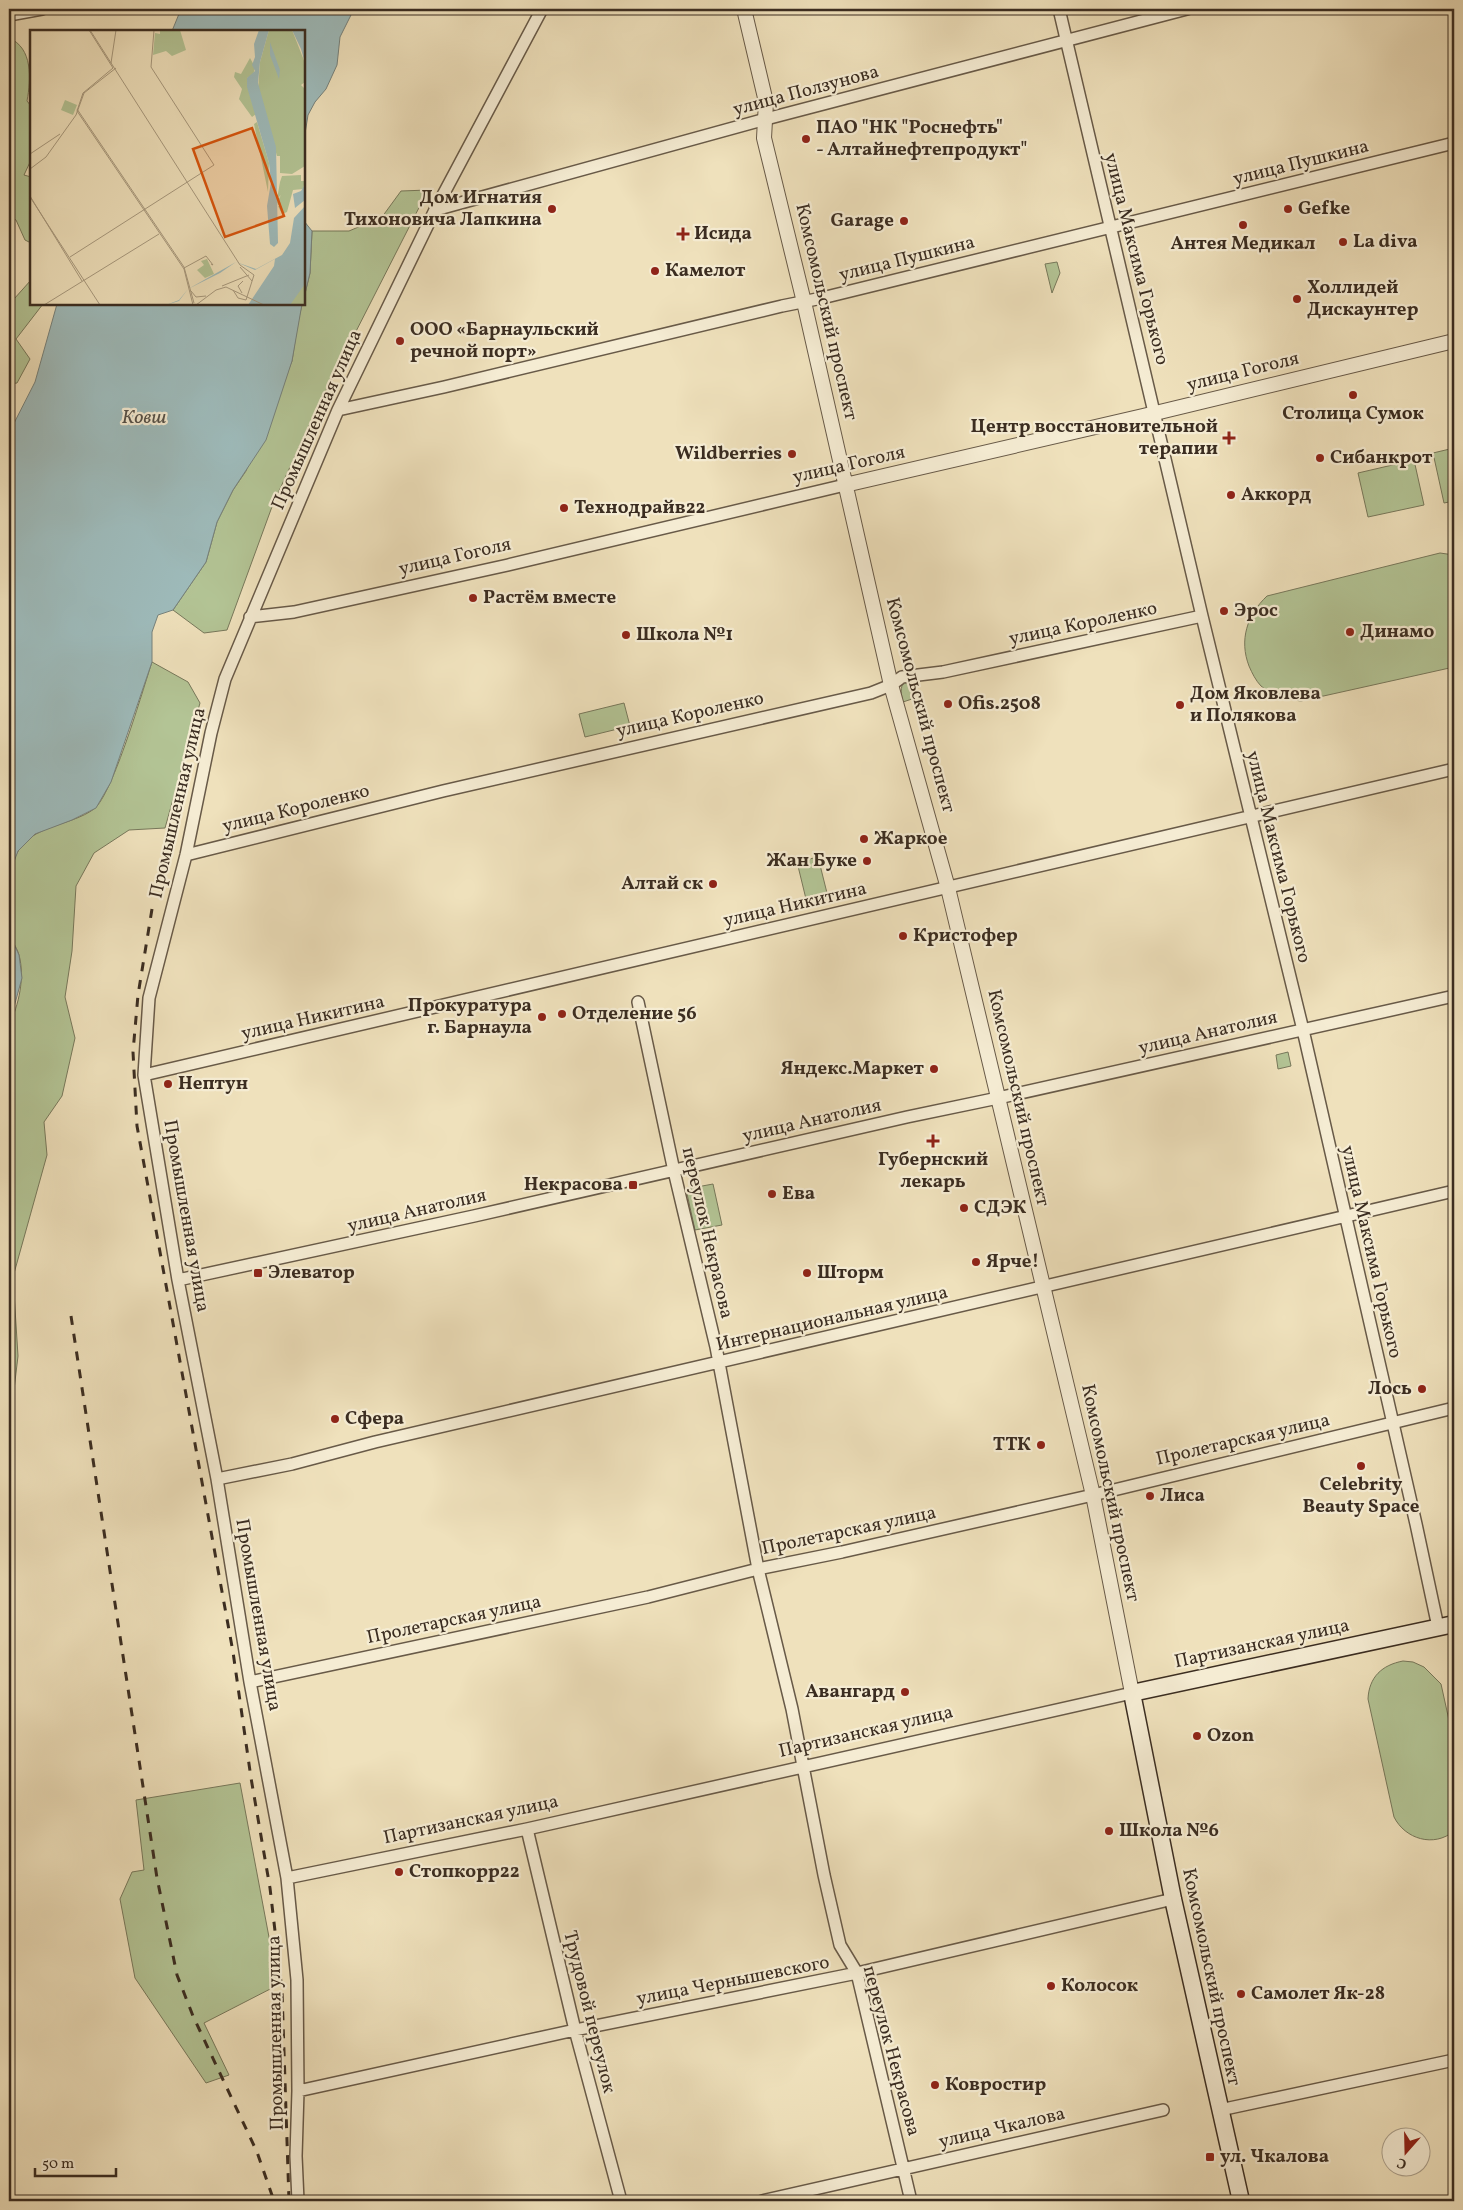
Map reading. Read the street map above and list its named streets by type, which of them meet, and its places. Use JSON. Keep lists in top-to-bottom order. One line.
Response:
{"streets":{"main road":["Комсомольский проспект","Партизанская улица"],"street":["улица Ползунова","улица Пушкина","улица Максима Горького","улица Гоголя","Промышленная улица","улица Короленко","улица Никитина","улица Анатолия","переулок Некрасова","Интернациональная улица","Пролетарская улица","улица Чернышевского","Трудовой переулок","улица Чкалова"]},"crossings":[["улица Ползунова","улица Максима Горького"],["улица Ползунова","Комсомольский проспект"],["улица Ползунова","Промышленная улица"],["улица Пушкина","улица Максима Горького"],["улица Пушкина","Комсомольский проспект"],["улица Пушкина","Промышленная улица"],["улица Максима Горького","улица Гоголя"],["улица Максима Горького","улица Короленко"],["улица Максима Горького","улица Никитина"],["улица Максима Горького","улица Анатолия"],["улица Максима Горького","Интернациональная улица"],["улица Максима Горького","Пролетарская улица"],["улица Максима Горького","Партизанская улица"],["Комсомольский проспект","улица Гоголя"],["Комсомольский проспект","улица Короленко"],["Комсомольский проспект","улица Никитина"],["Комсомольский проспект","улица Анатолия"],["Комсомольский проспект","Интернациональная улица"],["Комсомольский проспект","Пролетарская улица"],["Комсомольский проспект","Партизанская улица"],["Комсомольский проспект","улица Чернышевского"],["улица Гоголя","Промышленная улица"],["Промышленная улица","улица Короленко"],["Промышленная улица","улица Никитина"],["Промышленная улица","улица Анатолия"],["Промышленная улица","Интернациональная улица"],["Промышленная улица","Пролетарская улица"],["Промышленная улица","Партизанская улица"],["Промышленная улица","улица Чернышевского"],["улица Анатолия","переулок Некрасова"],["переулок Некрасова","Интернациональная улица"],["переулок Некрасова","Пролетарская улица"],["переулок Некрасова","Партизанская улица"],["переулок Некрасова","улица Чернышевского"],["переулок Некрасова","улица Чкалова"],["Партизанская улица","Трудовой переулок"],["улица Чернышевского","Трудовой переулок"]],"water":["Ковш"],"places":{"other":["ПАО \"НК \"Роснефть\" - Алтайнефтепродукт\"","Дом Игнатия Тихоновича Лапкина","Gefke","Garage","Антея Медикал","La diva","Камелот","Холлидей Дискаунтер","ООО «Барнаульский речной порт»","Столица Сумок","Wildberries","Сибанкрот","Аккорд","Технодрайв22","Растём вместе","Эрос","Динамо","Школа №1","Ofis.2508","Дом Яковлева и Полякова","Жаркое","Жан Буке","Алтай ск","Кристофер","Отделение 56","Прокуратура г. Барнаула","Яндекс.Маркет","Нептун","Ева","СДЭК","Ярче!","Шторм","Лось","Сфера","ТТК","Celebrity Beauty Space","Лиса","Авангард","Ozon","Школа №6","Стопкорр22","Колосок","Самолет Як-28","Ковростир"],"health":["Исида","Центр восстановительной терапии","Губернский лекарь"],"transit":["Некрасова","Элеватор","ул. Чкалова"]},"scale_bar":"50 m","north":"bottom"}
